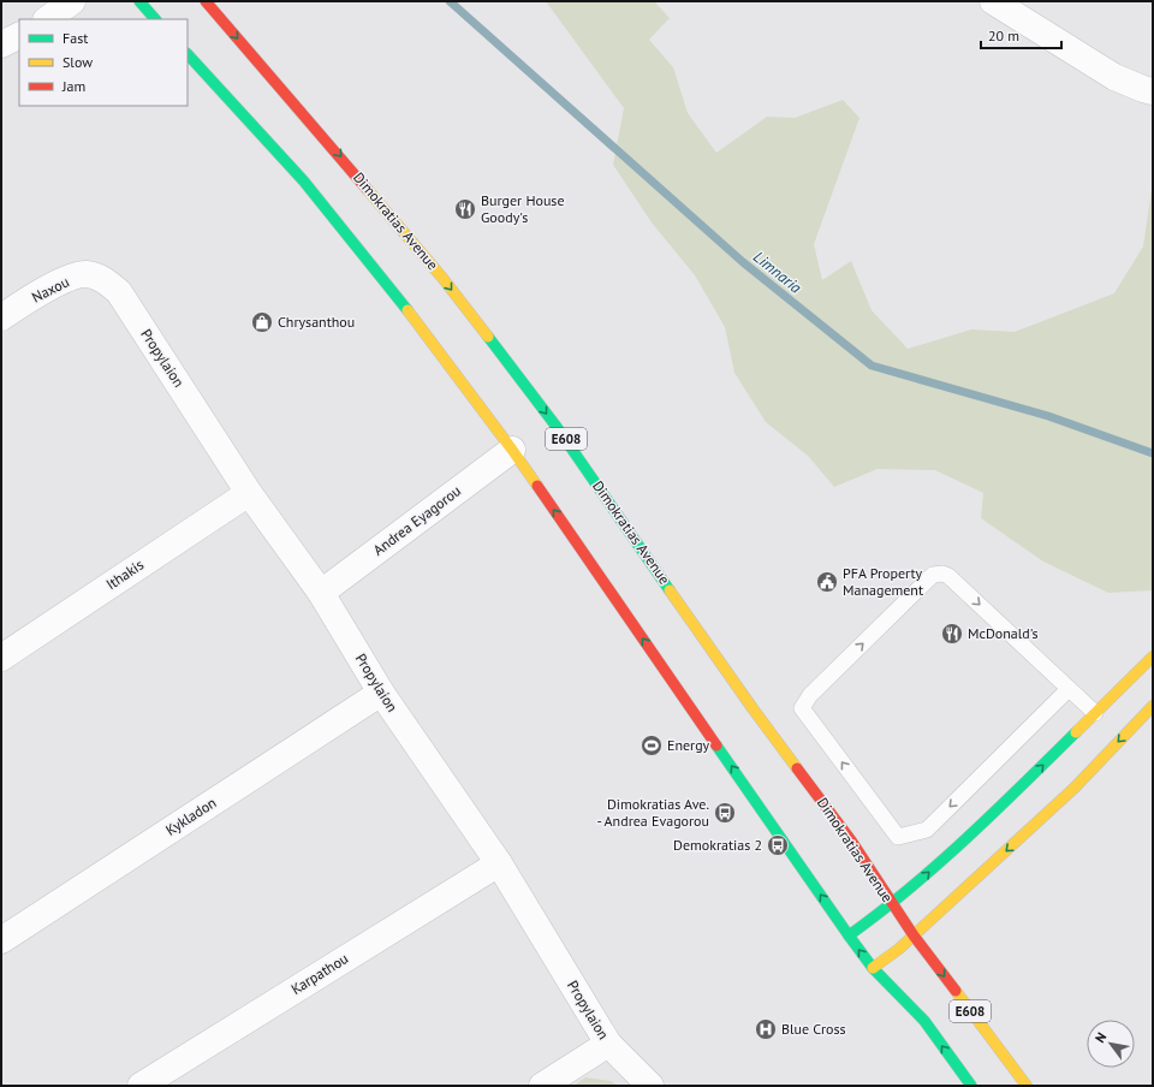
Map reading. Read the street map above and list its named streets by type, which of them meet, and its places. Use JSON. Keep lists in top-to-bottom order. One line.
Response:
{"streets":{"main road":["Dimokratias Avenue","E608"],"street":["Naxou","Propylaion","Andrea Eyagorou","Ithakis","Kykladon","Karpathou"]},"crossings":[["Naxou","Propylaion"],["Propylaion","Andrea Eyagorou"],["Propylaion","Ithakis"],["Propylaion","Kykladon"],["Propylaion","Karpathou"],["E608","Andrea Eyagorou"]],"water":["Limnaria"],"places":{"restaurant":["Burger House Goody's","McDonald's"],"shop":["Chrysanthou"],"public building":["PFA Property Management"],"sports":["Energy"],"bus stop":["Dimokratias Ave. - Andrea Evagorou","Demokratias 2"],"hospital":["Blue Cross"]},"legend":["Fast","Slow","Jam"],"scale_bar":"20 m","north":"top left"}
